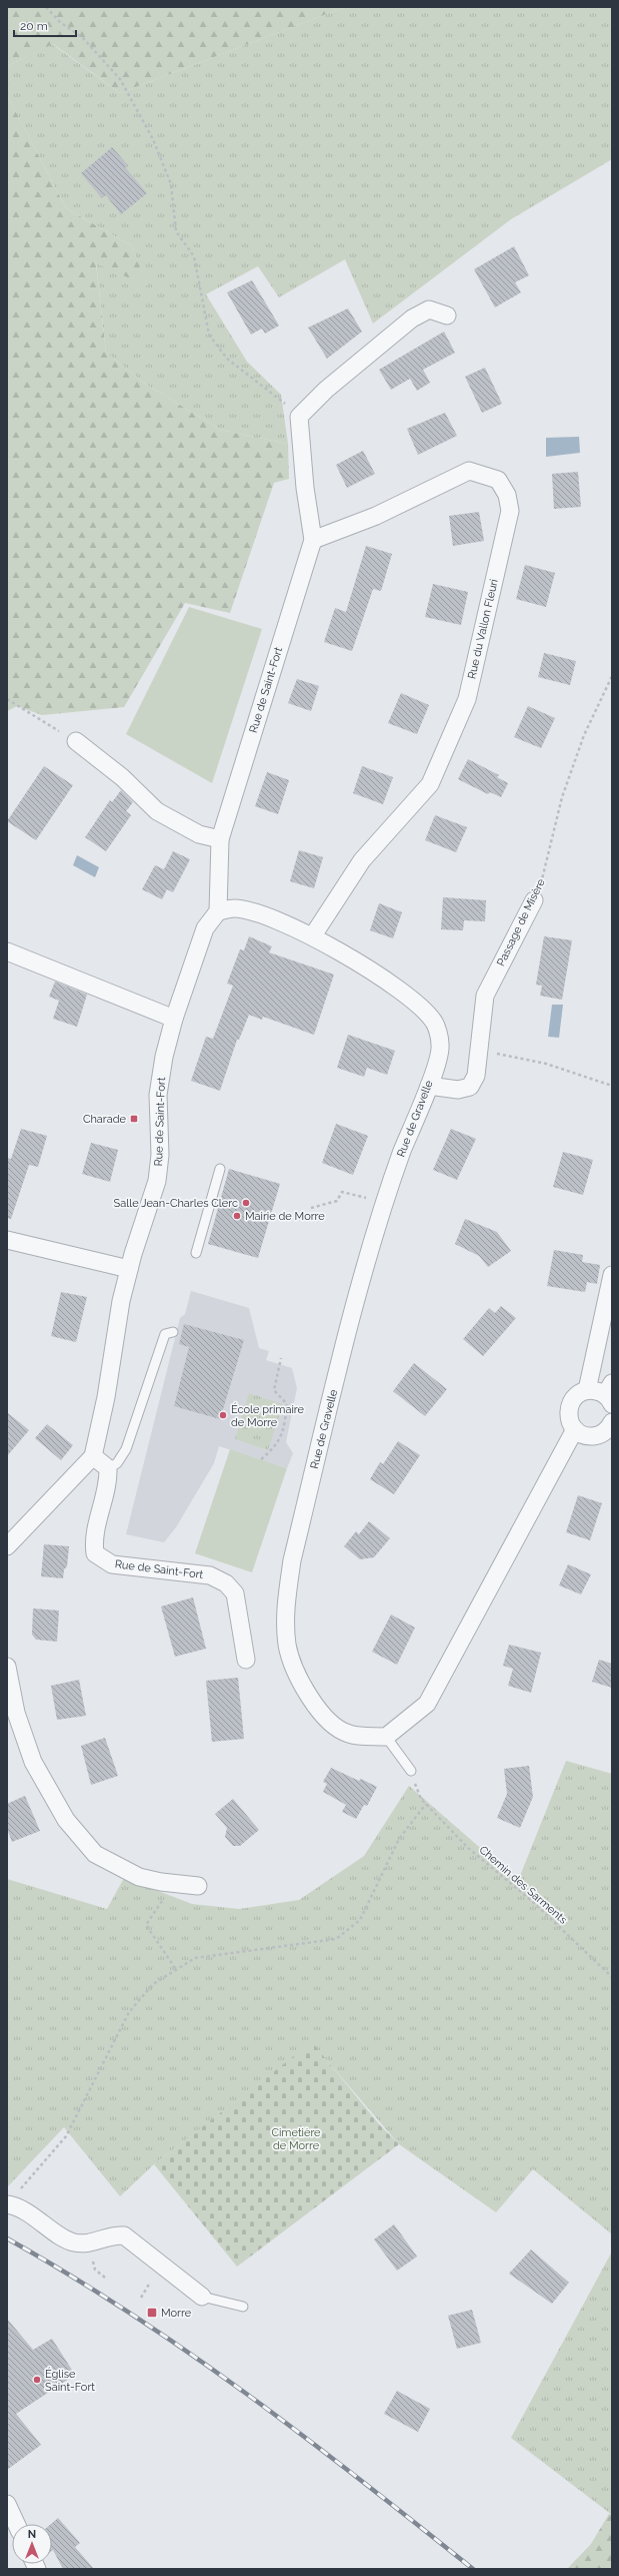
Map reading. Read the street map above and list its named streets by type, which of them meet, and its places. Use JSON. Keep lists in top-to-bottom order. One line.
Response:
{"streets":{"street":["Rue du Vallon Fleuri","Rue de Saint-Fort","Passage de Misère","Rue de Gravelle"],"path":["Chemin des Sarments"]},"crossings":[["Rue du Vallon Fleuri","Rue de Saint-Fort"],["Rue du Vallon Fleuri","Rue de Gravelle"],["Rue de Saint-Fort","Rue de Gravelle"],["Passage de Misère","Rue de Gravelle"]],"parks":["Cimetière de Morre"],"places":{"transit":["Charade","Morre"],"other":["Salle Jean-Charles Clerc","Mairie de Morre","École primaire de Morre","Église Saint-Fort"]},"scale_bar":"20 m","north":"top"}
